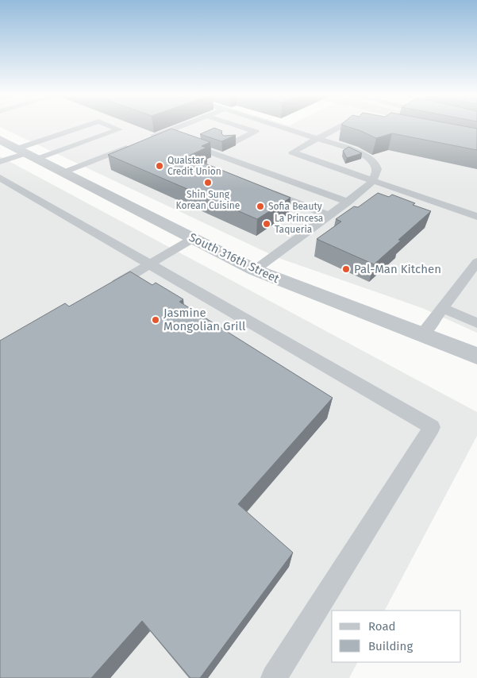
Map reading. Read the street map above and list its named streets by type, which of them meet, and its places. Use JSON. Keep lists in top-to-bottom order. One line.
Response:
{"streets":{"street":["South 316th Street"]},"places":["Qualstar Credit Union","Shin Sung Korean Cuisine","Sofia Beauty","La Princesa Taqueria","Pal-Man Kitchen","Jasmine Mongolian Grill"],"legend":["Road","Building"]}
